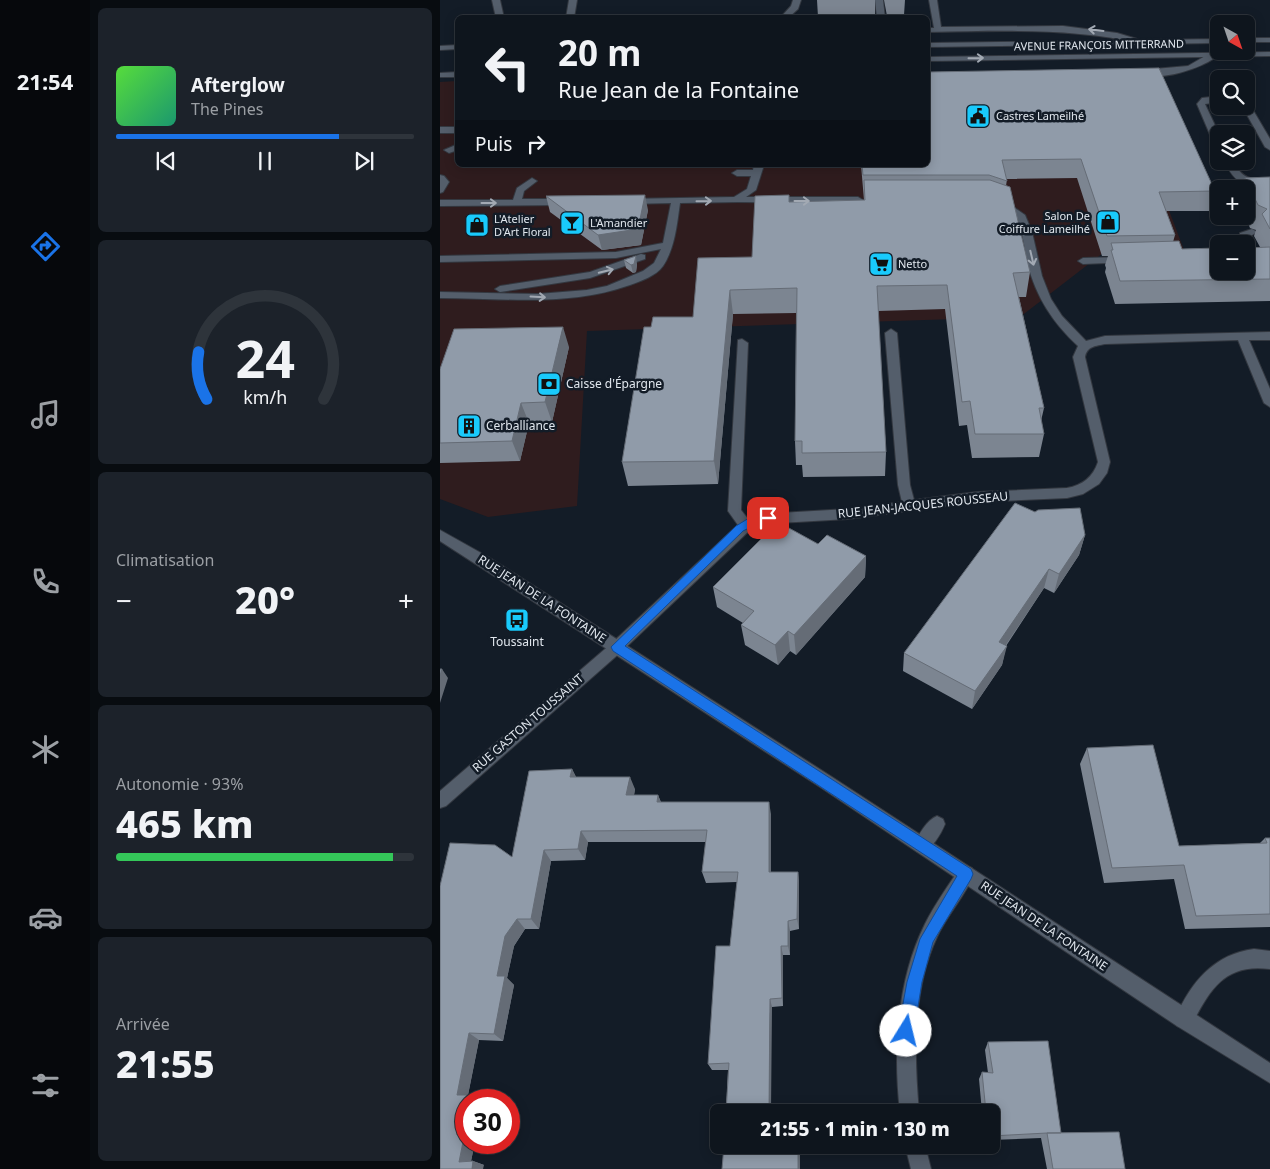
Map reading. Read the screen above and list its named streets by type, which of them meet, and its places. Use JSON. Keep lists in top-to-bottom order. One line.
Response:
{"streets":{"street":["AVENUE FRANÇOIS MITTERRAND","RUE JEAN-JACQUES ROUSSEAU","RUE JEAN DE LA FONTAINE","RUE GASTON TOUSSAINT"]},"crossings":[["RUE JEAN-JACQUES ROUSSEAU","RUE JEAN DE LA FONTAINE"],["RUE JEAN-JACQUES ROUSSEAU","RUE GASTON TOUSSAINT"],["RUE JEAN DE LA FONTAINE","RUE GASTON TOUSSAINT"]],"places":{"public building":["Castres Lameilhé"],"shop":["Salon De Coiffure Lameilhé","L'Atelier D'Art Floral"],"bar":["L'Amandier"],"supermarket":["Netto"],"bank":["Caisse d'Épargne"],"building":["Cerballiance"],"bus stop":["Toussaint"]},"north":"bottom right","page":{"tabs":"21:54","map_buttons":["+","−"],"turn":["20 m","Rue Jean de la Fontaine"],"song":["Afterglow","The Pines"],"then":"Puis","tile":["Climatisation",["Autonomie · 93%","465 km"],["Arrivée","21:55"]],"heat":["−","20°","+"],"limit":"30","trip":"21:55 · 1 min · 130 m","gauge":["24","km/h"]}}
